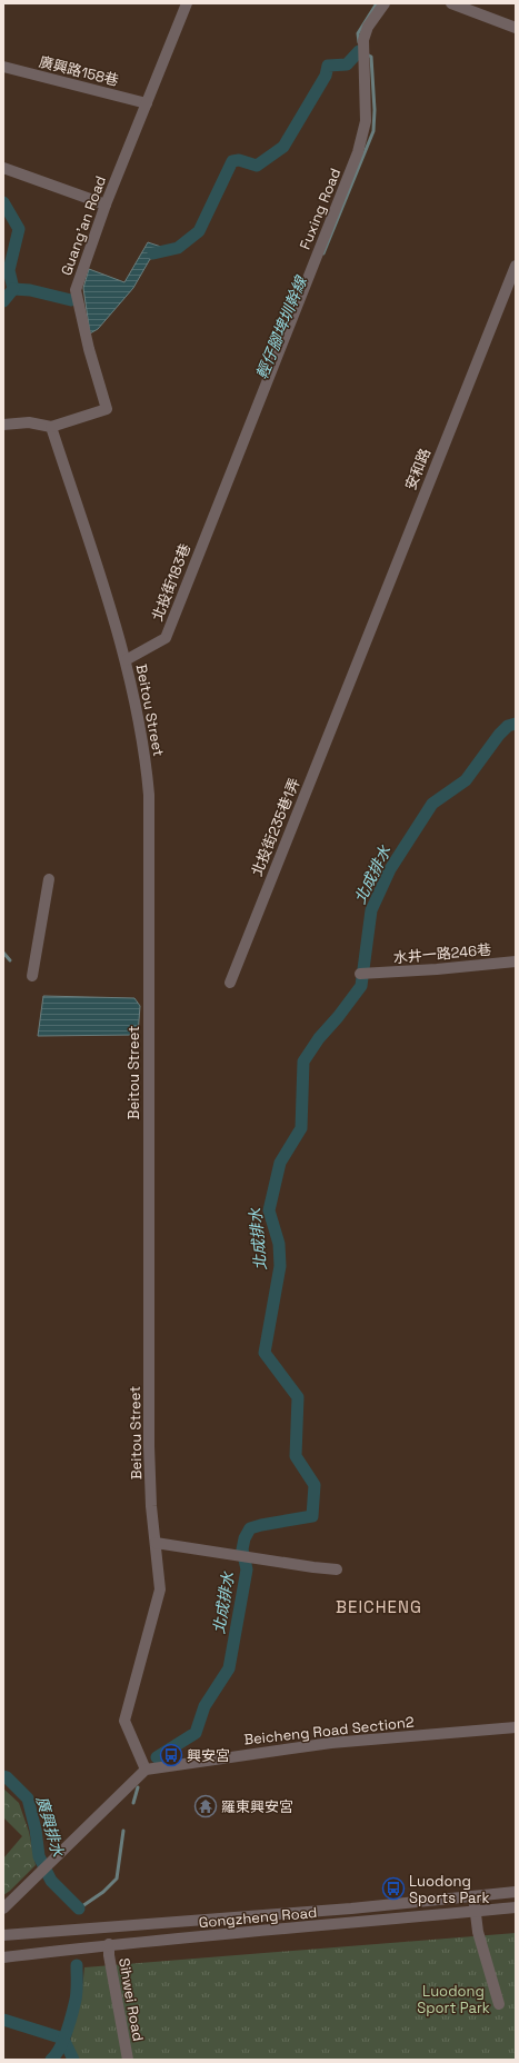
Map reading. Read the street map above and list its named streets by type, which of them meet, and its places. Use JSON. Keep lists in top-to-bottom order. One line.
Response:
{"streets":{"street":["廣興路158巷","Fuxing Road","Guang'an Road","安和路","北投街183巷","Beitou Street","北投街235巷1弄","水井一路246巷","Beicheng Road Section2","Gongzheng Road","Sihwei Road"]},"crossings":[["廣興路158巷","Guang'an Road"],["Fuxing Road","北投街183巷"],["Guang'an Road","Beitou Street"],["安和路","北投街235巷1弄"],["北投街183巷","Beitou Street"],["Beitou Street","Beicheng Road Section2"],["Gongzheng Road","Sihwei Road"]],"districts":["BEICHENG"],"water":["輕仔腳埤圳幹線","北成排水","廣興排水"],"parks":["Luodong Sport Park"],"places":{"bus stop":["興安宮","Luodong Sports Park"],"temple":["羅東興安宮"]}}
